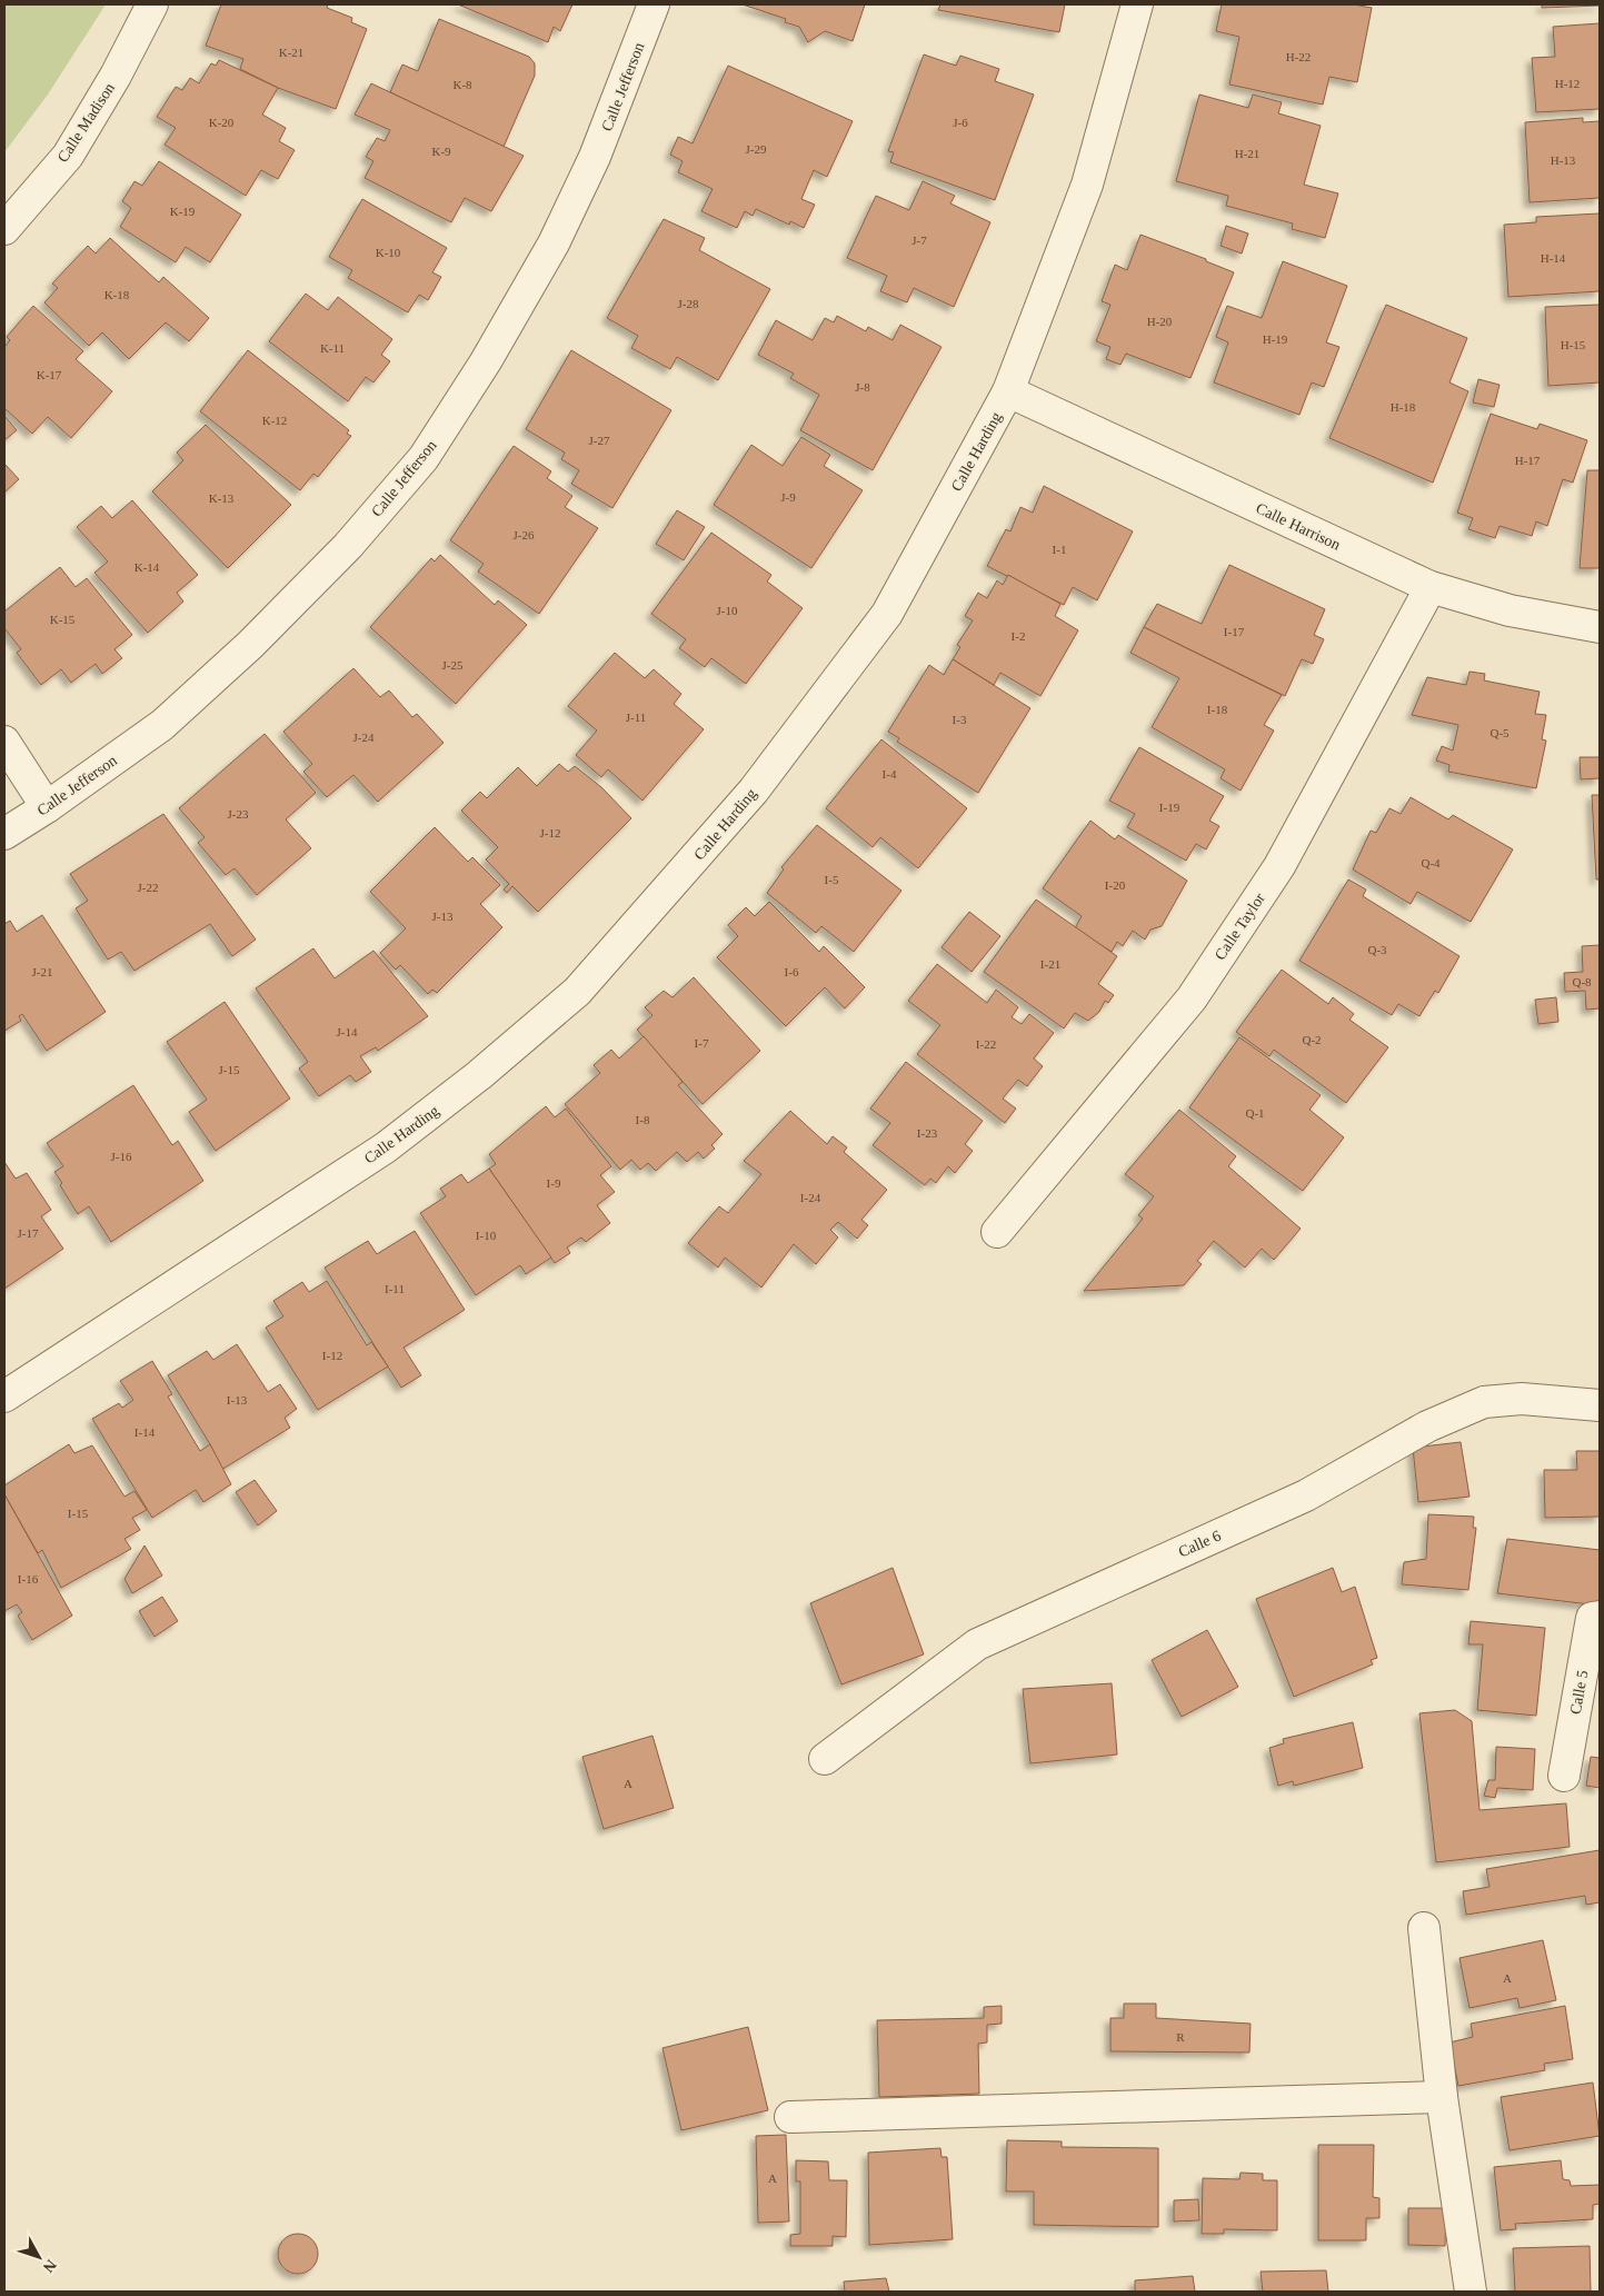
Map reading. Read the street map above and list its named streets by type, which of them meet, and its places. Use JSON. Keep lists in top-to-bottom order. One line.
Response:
{"streets":{"street":["Calle Jefferson","Calle Madison","Calle Harding","Calle Harrison","Calle Taylor","Calle 6","Calle 5"]},"crossings":[["Calle Harding","Calle Harrison"],["Calle Harrison","Calle Taylor"]],"house_numbers":["K-21","H-22","H-12","K-8","K-20","J-6","J-29","K-9","H-21","H-13","K-19","J-7","K-10","H-14","K-18","J-28","H-20","H-19","H-15","K-11","K-17","J-8","H-18","K-12","J-27","H-17","J-9","K-13","J-26","I-1","K-14","J-10","K-15","I-17","I-2","J-25","I-18","J-11","I-3","Q-5","J-24","I-4","I-19","J-23","J-12","Q-4","I-5","I-20","J-22","J-13","Q-3","I-21","J-21","I-6","Q-8","J-14","Q-2","I-7","I-22","J-15","Q-1","I-8","I-23","J-16","I-9","I-24","J-17","I-10","I-11","I-12","I-13","I-14","I-15","I-16","A","A","R","A"],"north":"bottom right"}
